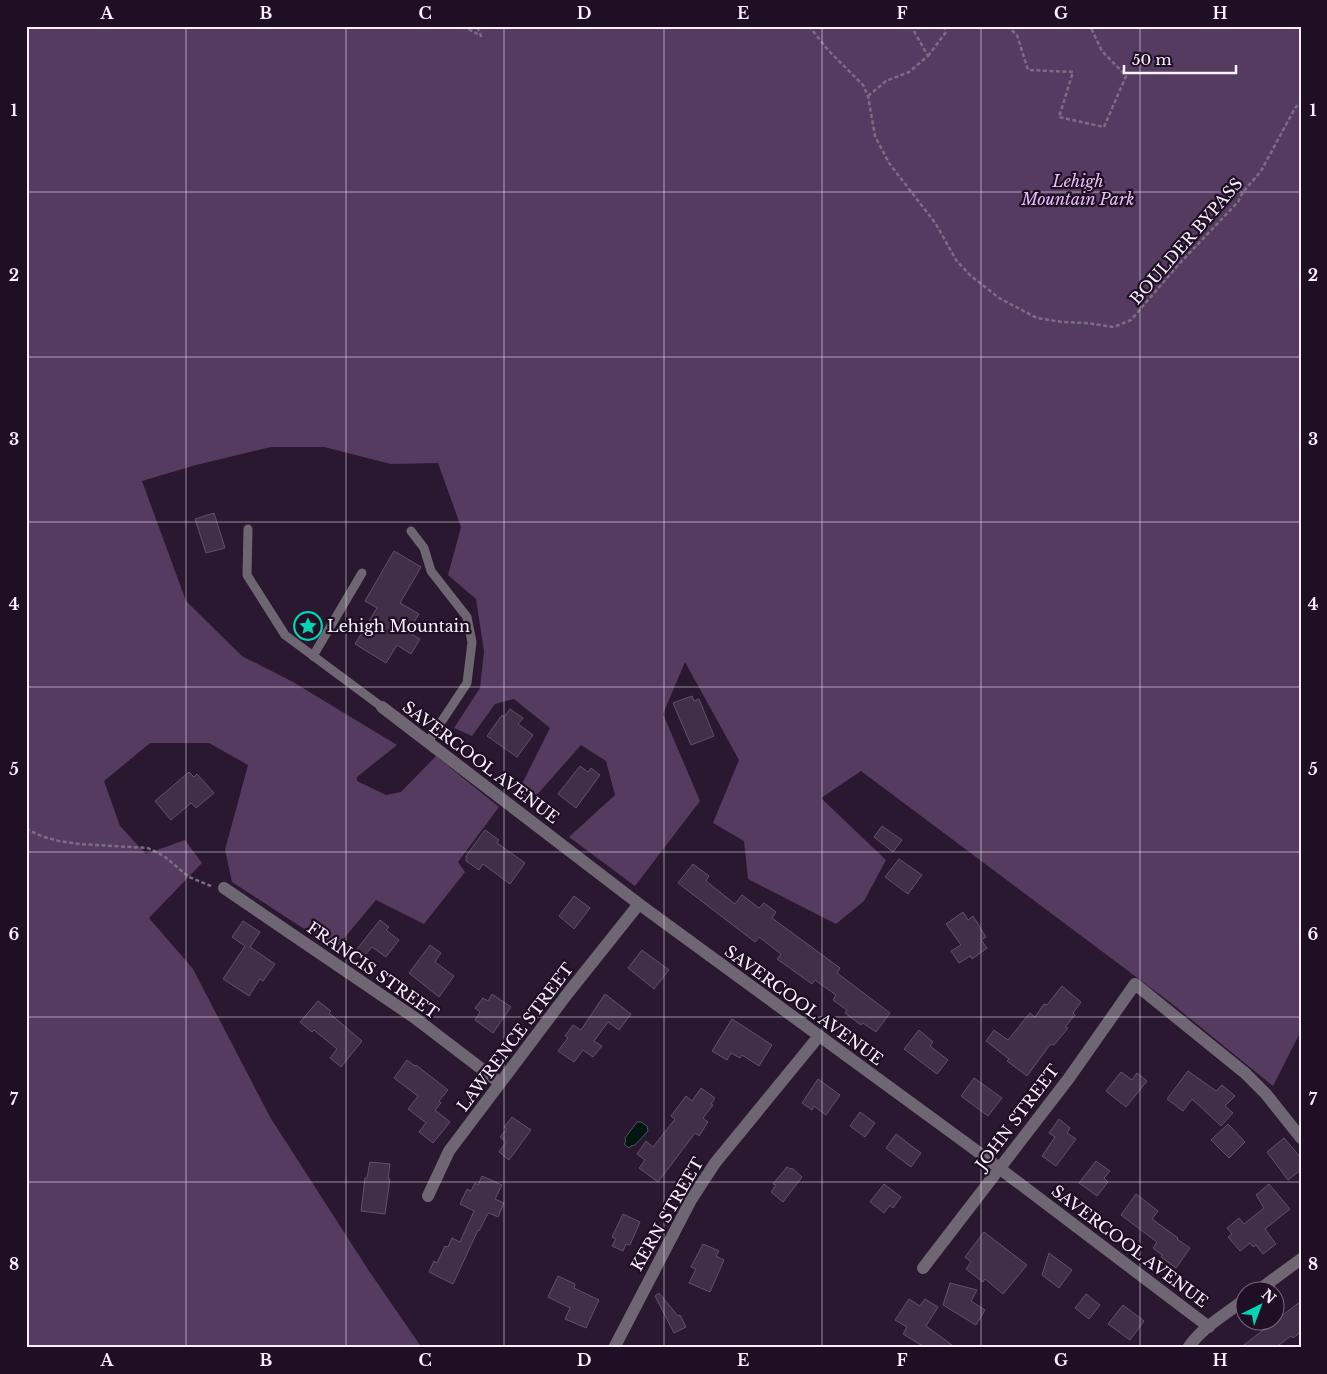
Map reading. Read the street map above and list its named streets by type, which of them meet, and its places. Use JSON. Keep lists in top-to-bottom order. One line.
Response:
{"streets":{"street":["SAVERCOOL AVENUE","FRANCIS STREET","LAWRENCE STREET","JOHN STREET","KERN STREET"],"path":["BOULDER BYPASS"]},"crossings":[["SAVERCOOL AVENUE","LAWRENCE STREET"],["SAVERCOOL AVENUE","JOHN STREET"],["SAVERCOOL AVENUE","KERN STREET"],["FRANCIS STREET","LAWRENCE STREET"]],"parks":["Lehigh Mountain Park"],"places":{"place":["Lehigh Mountain"]},"scale_bar":"50 m","north":"top right","grid":{"columns":["A","B","C","D","E","F","G","H"],"rows":["1","2","3","4","5","6","7","8"]}}
